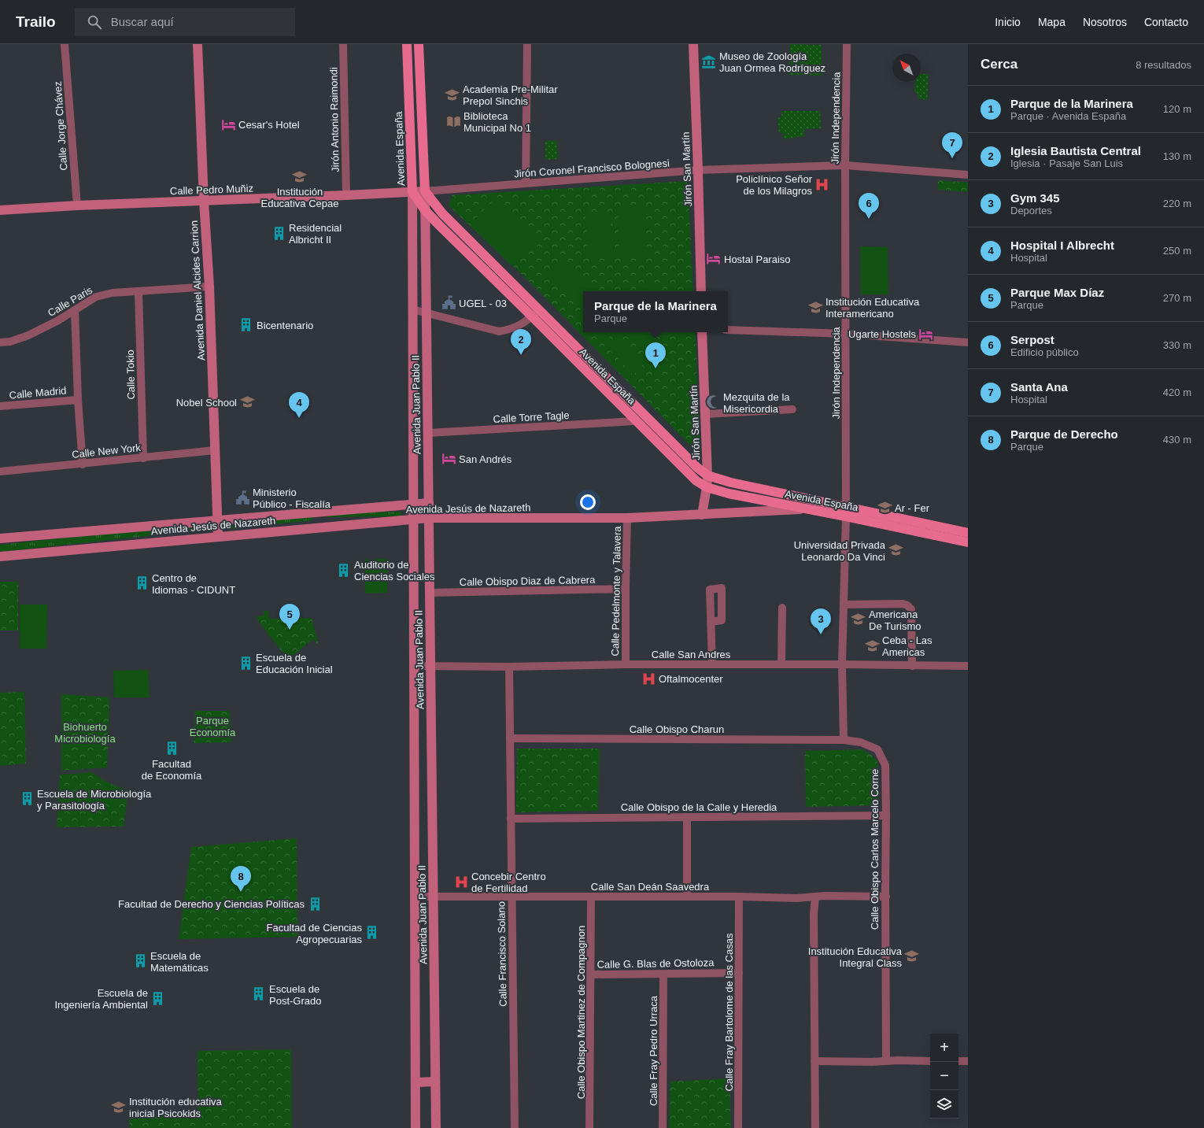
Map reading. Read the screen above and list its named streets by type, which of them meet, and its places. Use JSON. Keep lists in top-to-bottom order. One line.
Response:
{"streets":{"main road":["Avenida España","Jirón San Martín","Calle Pedro Muñiz","Avenida Daniel Alcides Carrion","Avenida Juan Pablo II","Avenida Jesús de Nazareth"],"street":["Jirón Independencia","Jirón Antonio Raimondi","Calle Jorge Chávez","Jirón Coronel Francisco Bolognesi","Calle Paris","Calle Tokio","Calle Madrid","Calle Torre Tagle","Calle New York","Calle Obispo Diaz de Cabrera","Calle Pedelmonte y Talavera","Calle San Andres","Calle Obispo Charun","Calle Obispo de la Calle y Heredia","Calle Obispo Carlos Marcelo Corne","Calle San Deán Saavedra","Calle Francisco Solano","Calle G. Blas de Ostoloza","Calle Obispo Martinez de Compagnon","Calle Fray Bartolome de las Casas","Calle Fray Pedro Urraca"]},"crossings":[["Jirón Independencia","Avenida España"],["Jirón Independencia","Jirón Coronel Francisco Bolognesi"],["Jirón Independencia","Calle San Andres"],["Jirón Antonio Raimondi","Calle Pedro Muñiz"],["Calle Jorge Chávez","Calle Pedro Muñiz"],["Avenida España","Jirón Coronel Francisco Bolognesi"],["Avenida España","Jirón San Martín"],["Avenida España","Calle Pedro Muñiz"],["Avenida España","Avenida Juan Pablo II"],["Avenida España","Calle Torre Tagle"],["Avenida España","Avenida Jesús de Nazareth"],["Jirón Coronel Francisco Bolognesi","Jirón San Martín"],["Jirón Coronel Francisco Bolognesi","Calle Pedro Muñiz"],["Jirón Coronel Francisco Bolognesi","Avenida Juan Pablo II"],["Jirón San Martín","Avenida Jesús de Nazareth"],["Calle Pedro Muñiz","Avenida Daniel Alcides Carrion"],["Calle Pedro Muñiz","Avenida Juan Pablo II"],["Avenida Daniel Alcides Carrion","Calle Paris"],["Avenida Daniel Alcides Carrion","Calle New York"],["Avenida Daniel Alcides Carrion","Avenida Jesús de Nazareth"],["Calle Paris","Calle Tokio"],["Calle Tokio","Calle New York"],["Avenida Juan Pablo II","Calle Torre Tagle"],["Avenida Juan Pablo II","Avenida Jesús de Nazareth"],["Avenida Juan Pablo II","Calle Obispo Diaz de Cabrera"],["Avenida Juan Pablo II","Calle San Andres"],["Avenida Juan Pablo II","Calle San Deán Saavedra"],["Avenida Jesús de Nazareth","Calle Pedelmonte y Talavera"],["Calle Obispo Diaz de Cabrera","Calle Pedelmonte y Talavera"],["Calle Pedelmonte y Talavera","Calle San Andres"],["Calle San Andres","Calle Francisco Solano"],["Calle Obispo Charun","Calle Obispo Carlos Marcelo Corne"],["Calle Obispo Charun","Calle Francisco Solano"],["Calle Obispo de la Calle y Heredia","Calle Obispo Carlos Marcelo Corne"],["Calle Obispo de la Calle y Heredia","Calle Francisco Solano"],["Calle Obispo Carlos Marcelo Corne","Calle San Deán Saavedra"],["Calle San Deán Saavedra","Calle Francisco Solano"],["Calle San Deán Saavedra","Calle Obispo Martinez de Compagnon"],["Calle San Deán Saavedra","Calle Fray Bartolome de las Casas"],["Calle G. Blas de Ostoloza","Calle Obispo Martinez de Compagnon"],["Calle G. Blas de Ostoloza","Calle Fray Bartolome de las Casas"],["Calle G. Blas de Ostoloza","Calle Fray Pedro Urraca"]],"parks":["Parque Economía","Biohuerto Microbiología"],"places":{"museum":["Museo de Zoología Juan Ormea Rodríguez"],"school or university":["Academia Pre-Militar Prepol Sinchis","Institución Educativa Cepae","Institución Educativa Interamericano","Nobel School","Ar - Fer","Universidad Privada Leonardo Da Vinci","Americana De Turismo","Ceba - Las Americas","Institución Educativa Integral Class","Institución educativa inicial Psicokids"],"library":["Biblioteca Municipal No 1"],"hotel":["Cesar's Hotel","Hostal Paraiso","Ugarte Hostels","San Andrés"],"hospital":["Policlínico Señor de los Milagros","Oftalmocenter","Concebir Centro de Fertilidad"],"building":["Residencial Albricht II","Bicentenario","Auditorio de Ciencias Sociales","Centro de Idiomas - CIDUNT","Escuela de Educación Inicial","Facultad de Economía","Escuela de Microbiología y Parasitología","Facultad de Derecho y Ciencias Políticas","Facultad de Ciencias Agropecuarias","Escuela de Matemáticas","Escuela de Post-Grado","Escuela de Ingeniería Ambiental"],"public building":["UGEL - 03","Ministerio Público - Fiscalía"],"mosque":["Mezquita de la Misericordia"]},"north":"top left","page":{"header":"Trailo","search":"Buscar aquí","nav":["Inicio","Mapa","Nosotros","Contacto"],"heading":["Cerca","8 resultados"],"list":[{"mark":"1","name":"Parque de la Marinera","note":"Parque · Avenida España","value":"120 m"},{"mark":"2","name":"Iglesia Bautista Central","note":"Iglesia · Pasaje San Luis","value":"130 m"},{"mark":"3","name":"Gym 345","note":"Deportes","value":"220 m"},{"mark":"4","name":"Hospital I Albrecht","note":"Hospital","value":"250 m"},{"mark":"5","name":"Parque Max Díaz","note":"Parque","value":"270 m"},{"mark":"6","name":"Serpost","note":"Edificio público","value":"330 m"},{"mark":"7","name":"Santa Ana","note":"Hospital","value":"420 m"},{"mark":"8","name":"Parque de Derecho","note":"Parque","value":"430 m"}],"pins":["7","6","2","1","4","5","3","8"],"popup":["Parque de la Marinera","Parque"],"map_buttons":["+","−"]}}
